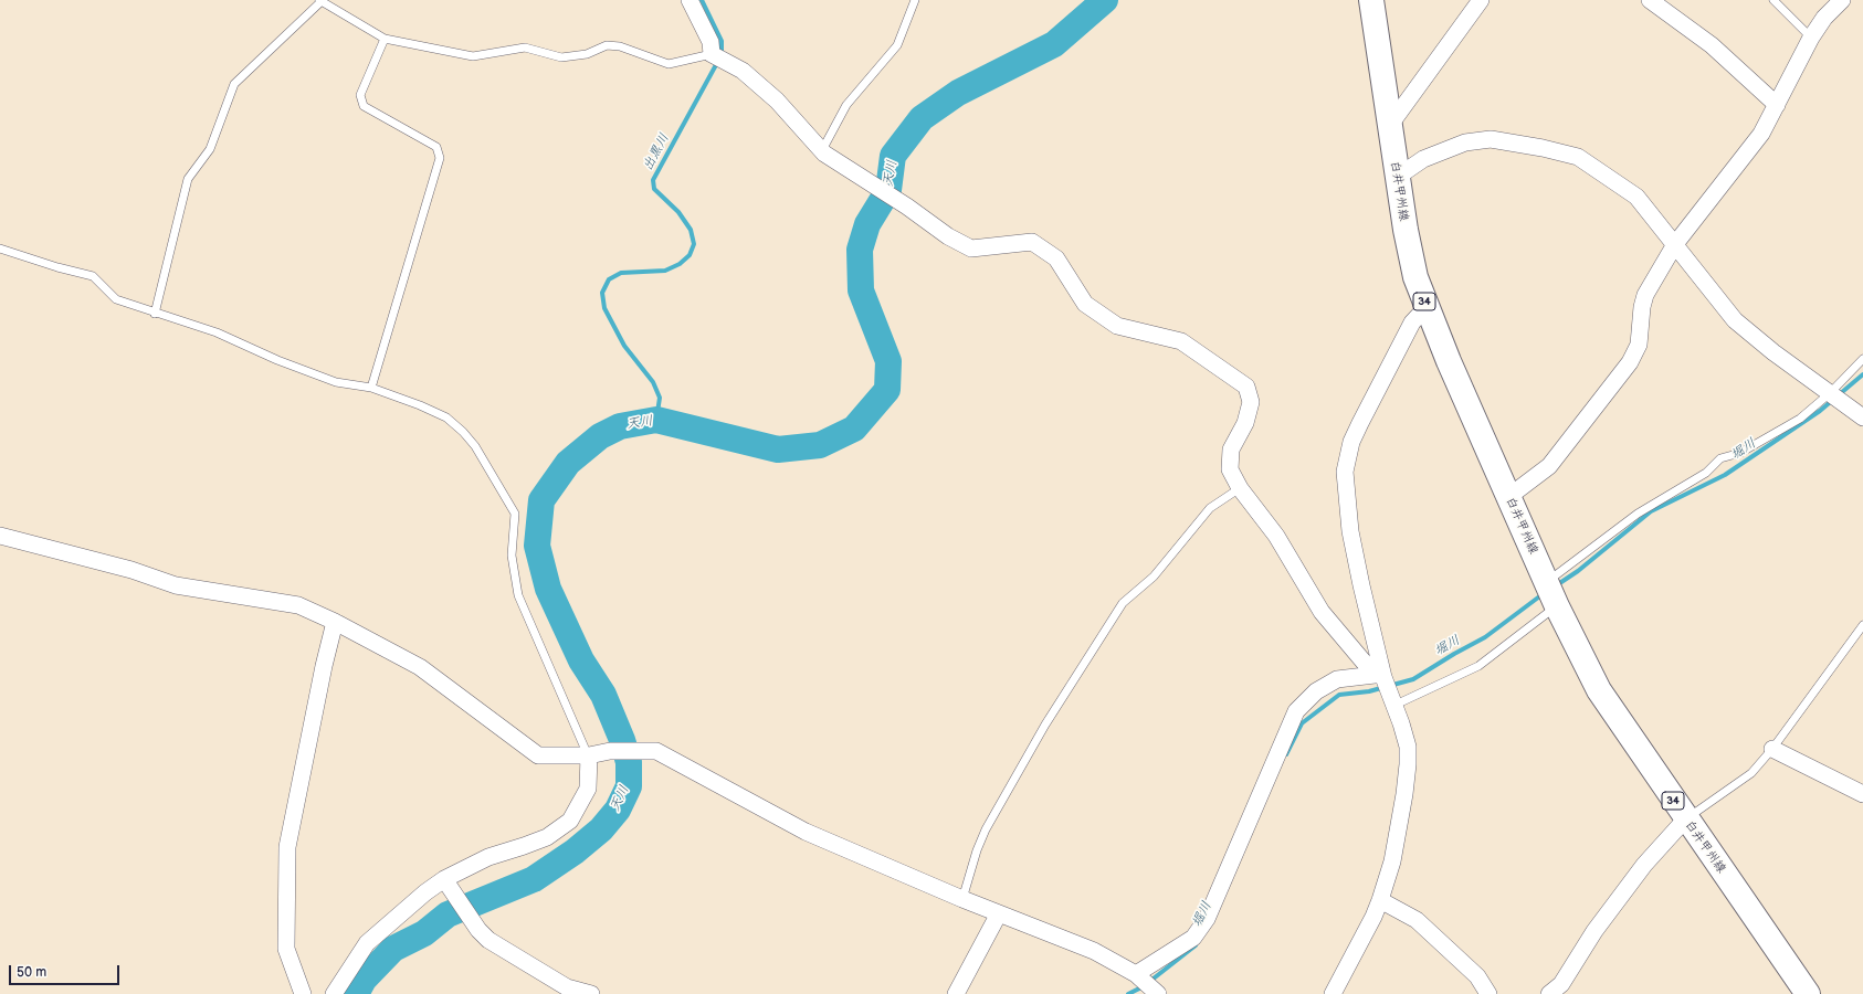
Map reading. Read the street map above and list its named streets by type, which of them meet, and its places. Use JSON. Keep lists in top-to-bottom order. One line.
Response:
{"streets":{"main road":["白井甲州線","34"]},"water":["出黒川","天川","堀川"],"scale_bar":"50 m"}
